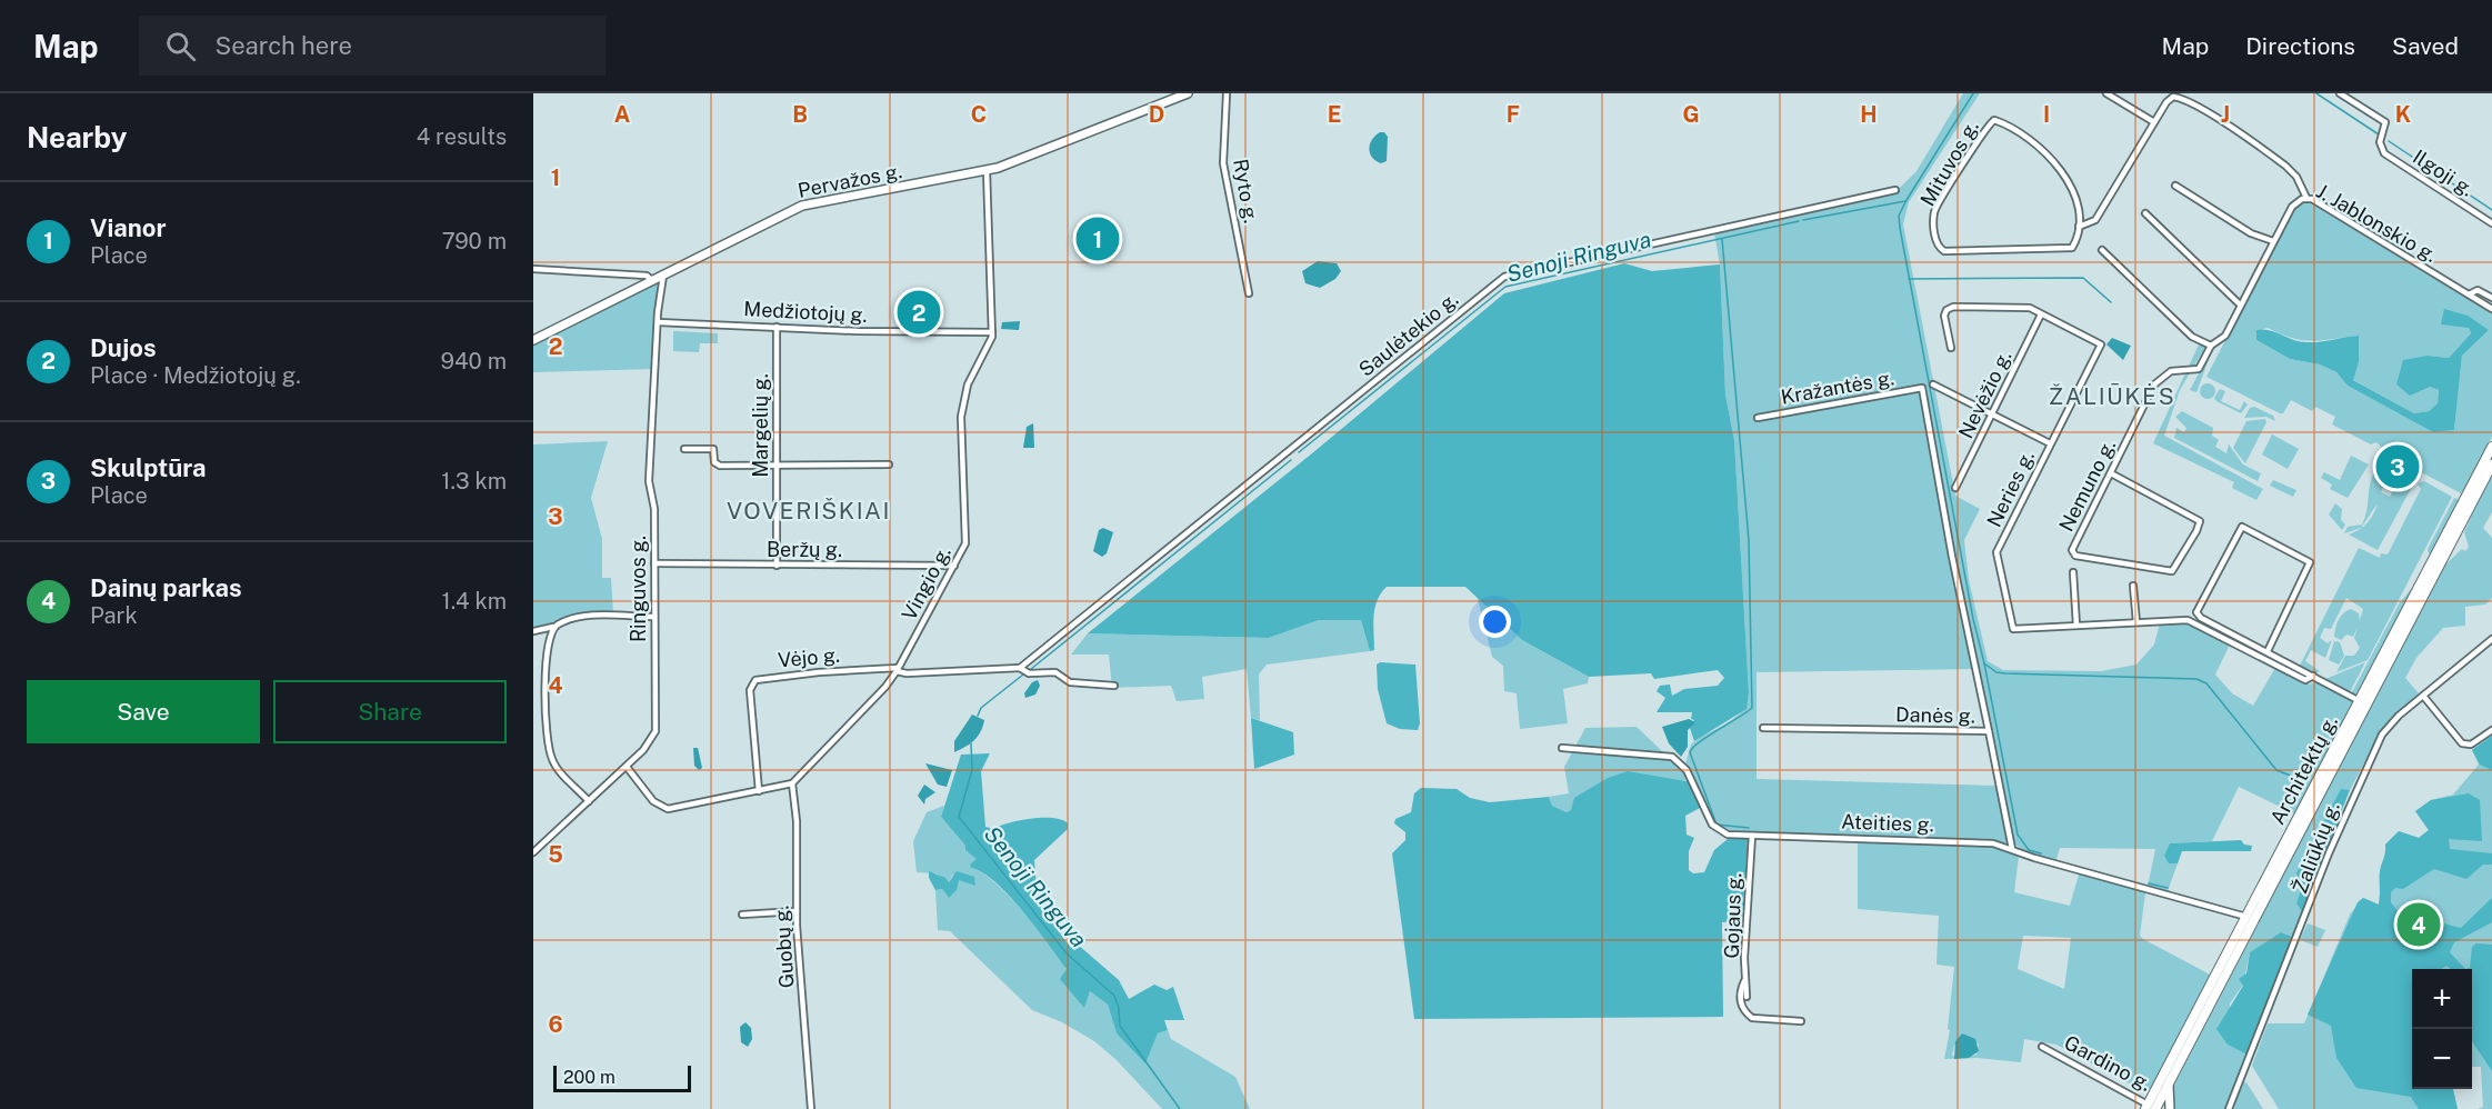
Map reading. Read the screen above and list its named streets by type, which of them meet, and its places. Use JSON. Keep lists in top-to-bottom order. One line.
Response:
{"streets":{"main road":["Pervažos g.","Architektų g."],"street":["Mituvos g.","Ilgoji g.","Ryto g.","J. Jablonskio g.","Medžiotojų g.","Saulėtekio g.","Kražantės g.","Nevėžio g.","Margelių g.","Nemuno g.","Neries g.","Beržų g.","Vingio g.","Ringuvos g.","Vėjo g.","Danės g.","Ateities g.","Žaliūkių g.","Gojaus g.","Guobų g.","Gardino g."]},"crossings":[["Pervažos g.","Vingio g."],["Pervažos g.","Ringuvos g."],["J. Jablonskio g.","Nemuno g."],["Medžiotojų g.","Margelių g."],["Medžiotojų g.","Vingio g."],["Medžiotojų g.","Ringuvos g."],["Kražantės g.","Danės g."],["Nevėžio g.","Neries g."],["Margelių g.","Beržų g."],["Beržų g.","Vingio g."],["Beržų g.","Ringuvos g."],["Vingio g.","Vėjo g."],["Vingio g.","Guobų g."],["Danės g.","Ateities g."],["Architektų g.","Ateities g."],["Architektų g.","Gardino g."],["Ateities g.","Gojaus g."]],"districts":["ŽALIŪKĖS","VOVERIŠKIAI"],"water":["Senoji Ringuva"],"scale_bar":"200 m","page":{"header":"Map","search":"Search here","nav":["Map","Directions","Saved"],"heading":["Nearby","4 results"],"list":[{"mark":"1","name":"Vianor","note":"Place","value":"790 m"},{"mark":"2","name":"Dujos","note":"Place · Medžiotojų g.","value":"940 m"},{"mark":"3","name":"Skulptūra","note":"Place","value":"1.3 km"},{"mark":"4","name":"Dainų parkas","note":"Park","value":"1.4 km"}],"pins":["1","2","3","4"],"buttons":["Save","Share"],"map_buttons":["+","−"],"scale":"200 m"},"grid":{"columns":["A","B","C","D","E","F","G","H","I","J","K"],"rows":["1","2","3","4","5","6"]}}
